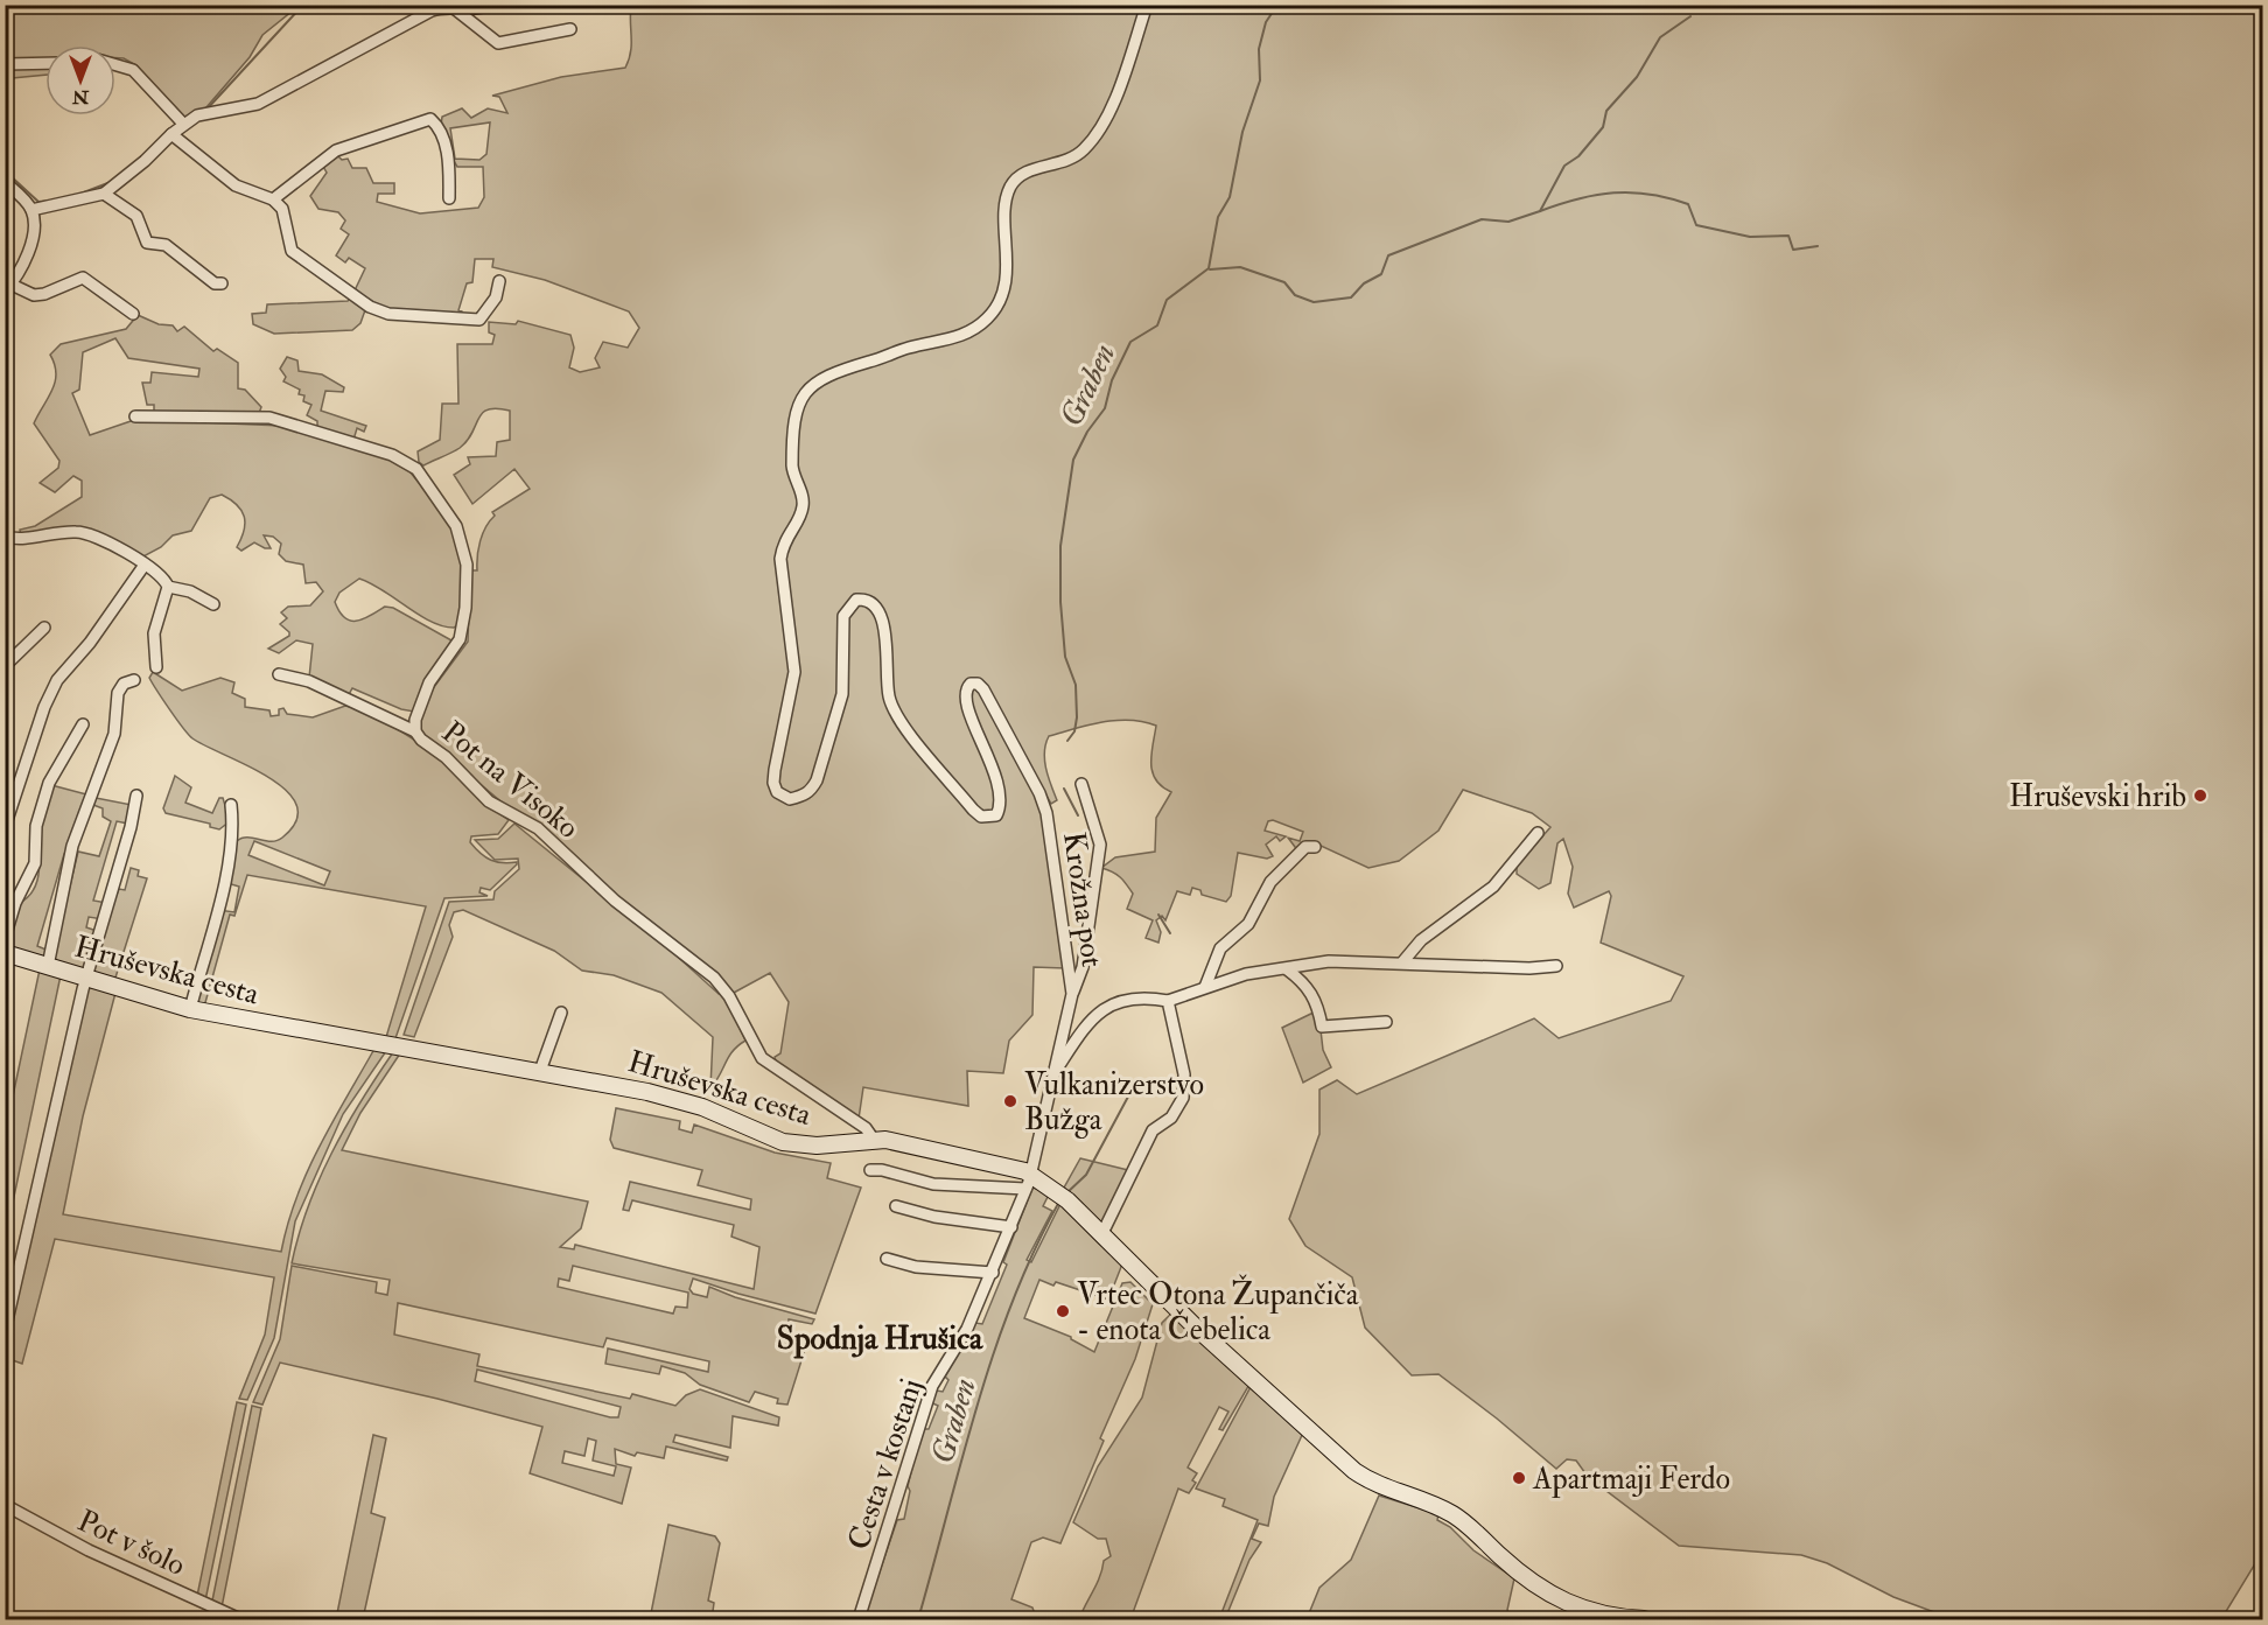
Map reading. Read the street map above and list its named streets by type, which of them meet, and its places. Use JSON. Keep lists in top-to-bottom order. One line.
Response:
{"streets":{"street":["Pot na Visoko","Krožna pot","Hruševska cesta","Cesta v kostanj","Pot v šolo"]},"crossings":[["Pot na Visoko","Hruševska cesta"],["Krožna pot","Hruševska cesta"],["Krožna pot","Cesta v kostanj"],["Hruševska cesta","Cesta v kostanj"]],"districts":["Spodnja Hrušica"],"water":["Graben"],"places":["Hruševski hrib","Vulkanizerstvo Bužga","Vrtec Otona Župančiča - enota Čebelica","Apartmaji Ferdo"],"north":"bottom"}
